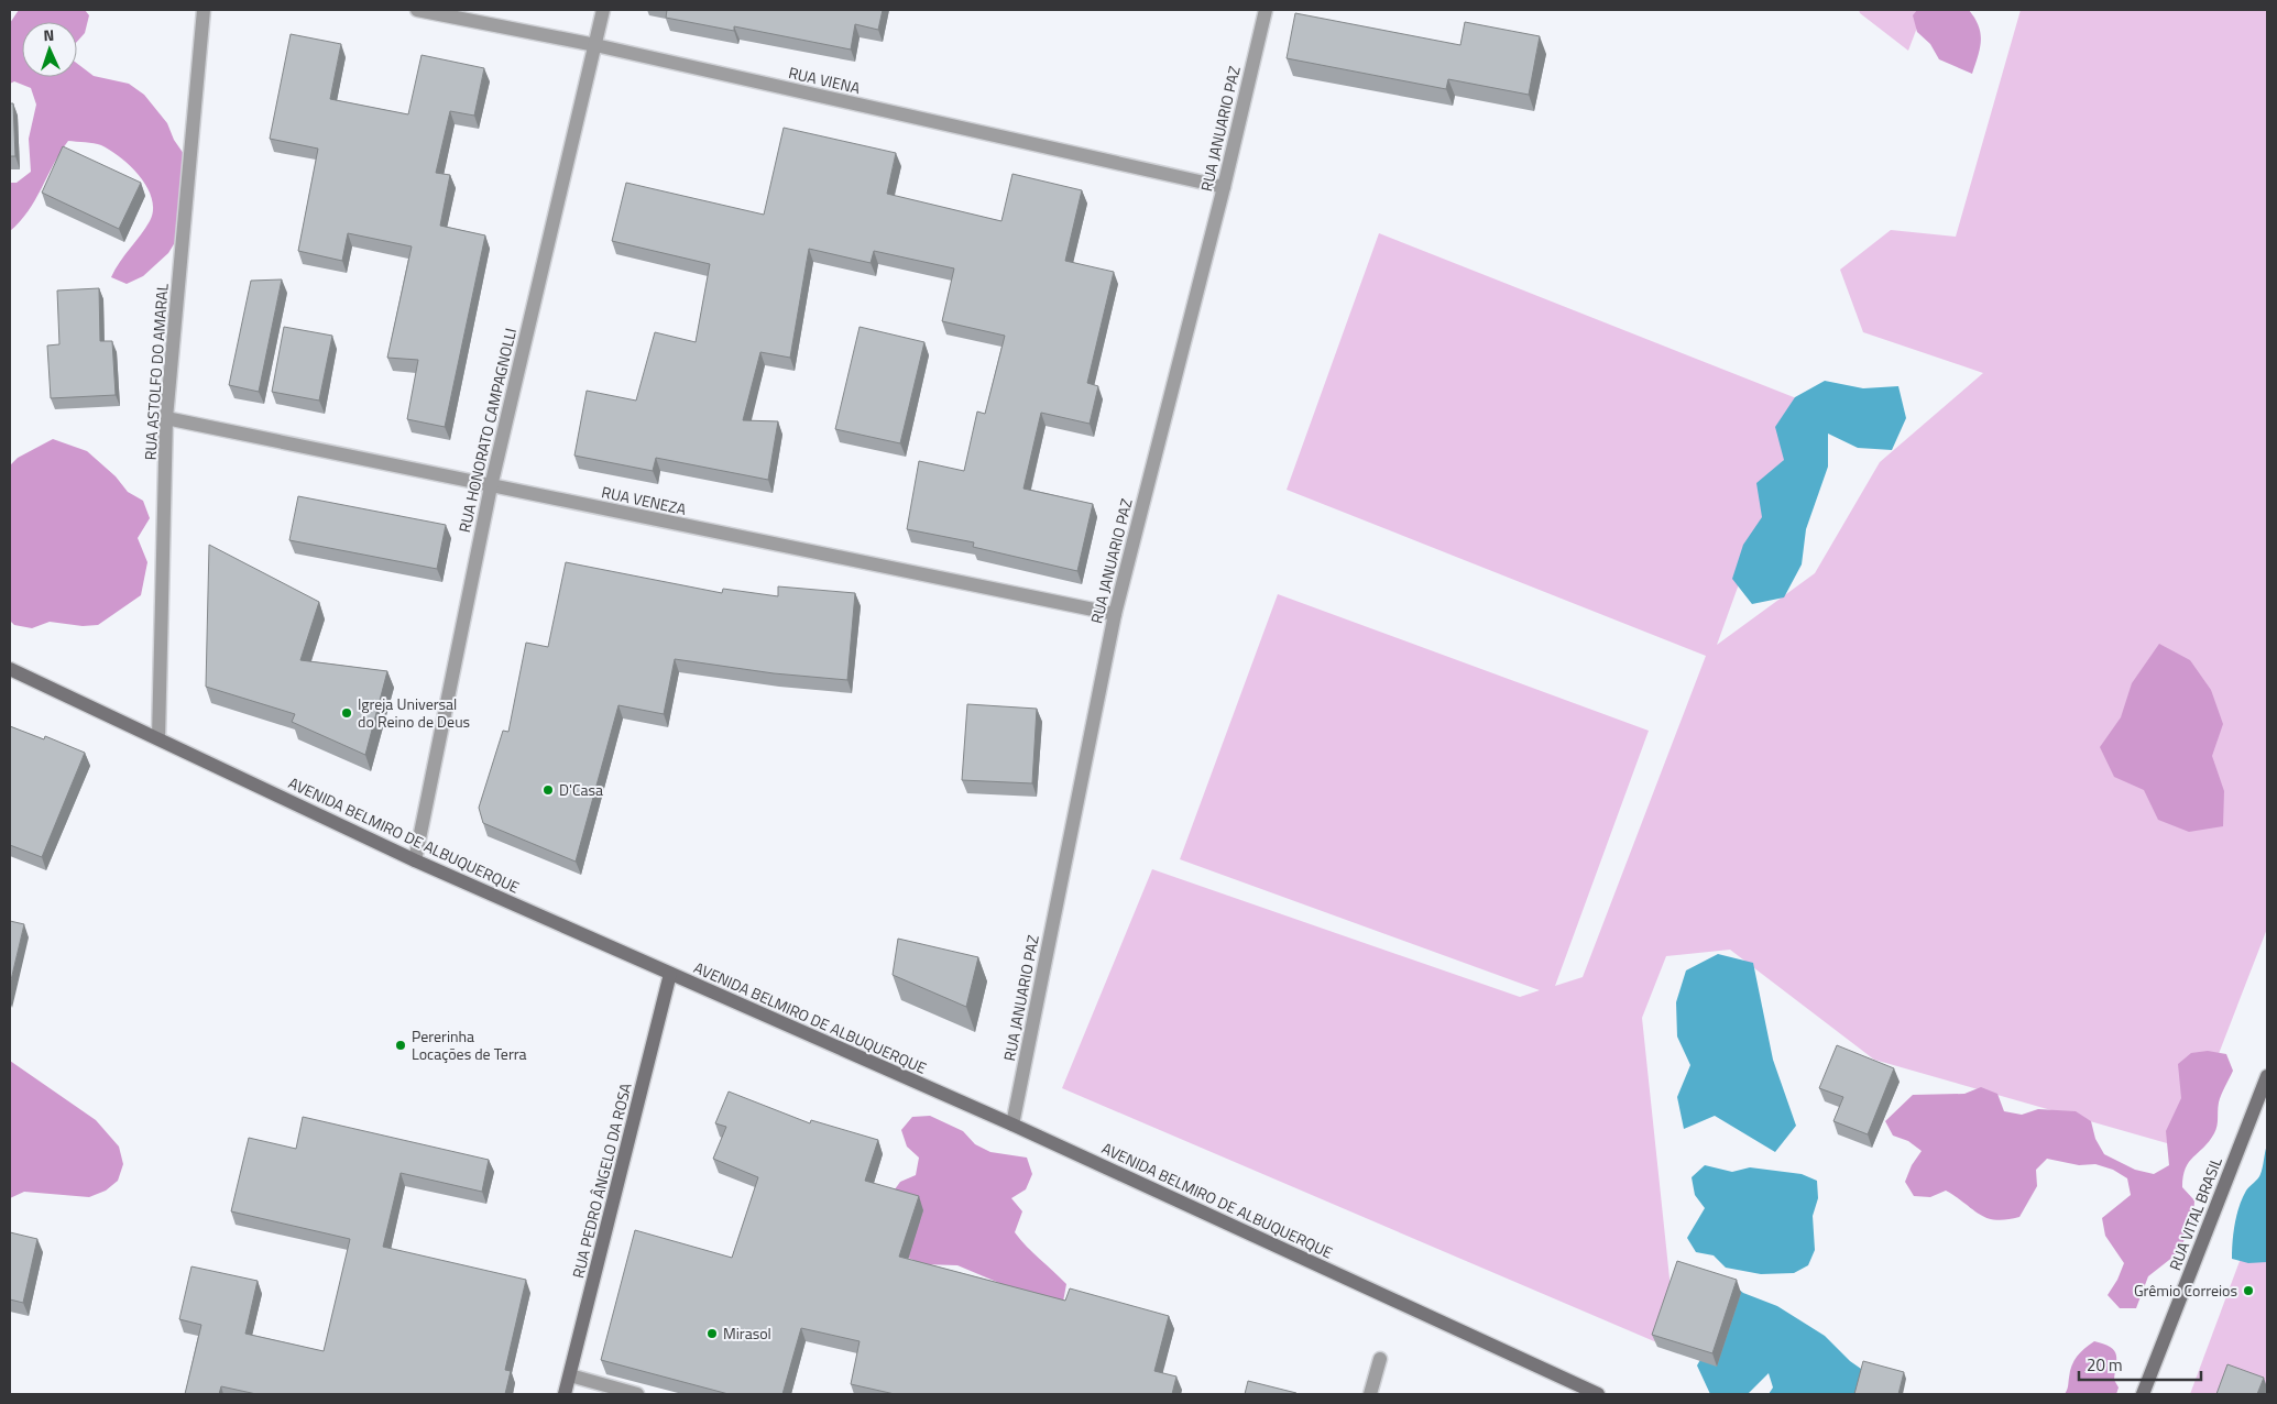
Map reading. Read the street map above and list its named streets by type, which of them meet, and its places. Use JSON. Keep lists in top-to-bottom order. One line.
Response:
{"streets":{"main road":["AVENIDA BELMIRO DE ALBUQUERQUE","RUA PEDRO ÂNGELO DA ROSA","RUA VITAL BRASIL"],"street":["RUA VIENA","RUA JANUARIO PAZ","RUA ASTOLFO DO AMARAL","RUA HONORATO CAMPAGNOLLI","RUA VENEZA"]},"crossings":[["RUA VIENA","RUA JANUARIO PAZ"],["RUA VIENA","RUA HONORATO CAMPAGNOLLI"],["RUA JANUARIO PAZ","RUA VENEZA"],["RUA JANUARIO PAZ","AVENIDA BELMIRO DE ALBUQUERQUE"],["RUA ASTOLFO DO AMARAL","RUA VENEZA"],["RUA ASTOLFO DO AMARAL","AVENIDA BELMIRO DE ALBUQUERQUE"],["RUA HONORATO CAMPAGNOLLI","RUA VENEZA"],["RUA HONORATO CAMPAGNOLLI","AVENIDA BELMIRO DE ALBUQUERQUE"],["AVENIDA BELMIRO DE ALBUQUERQUE","RUA PEDRO ÂNGELO DA ROSA"]],"places":["Igreja Universal do Reino de Deus","D'Casa","Pererinha Locações de Terra","Grêmio Correios","Mirasol"],"scale_bar":"20 m","north":"top"}
